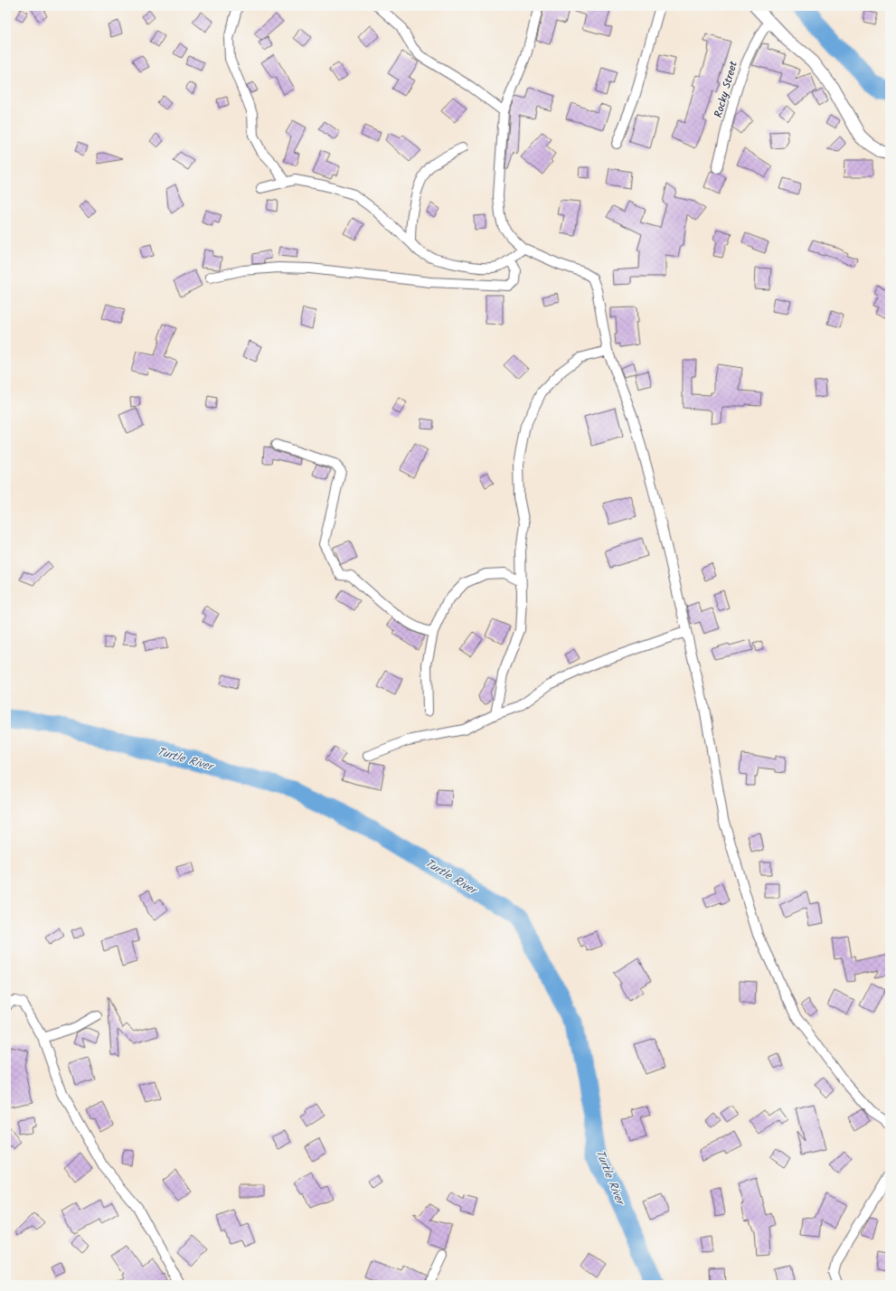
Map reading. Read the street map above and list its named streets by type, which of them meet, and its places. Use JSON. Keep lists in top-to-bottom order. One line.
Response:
{"streets":{"street":["Rocky Street"]},"water":["Turtle River"]}
